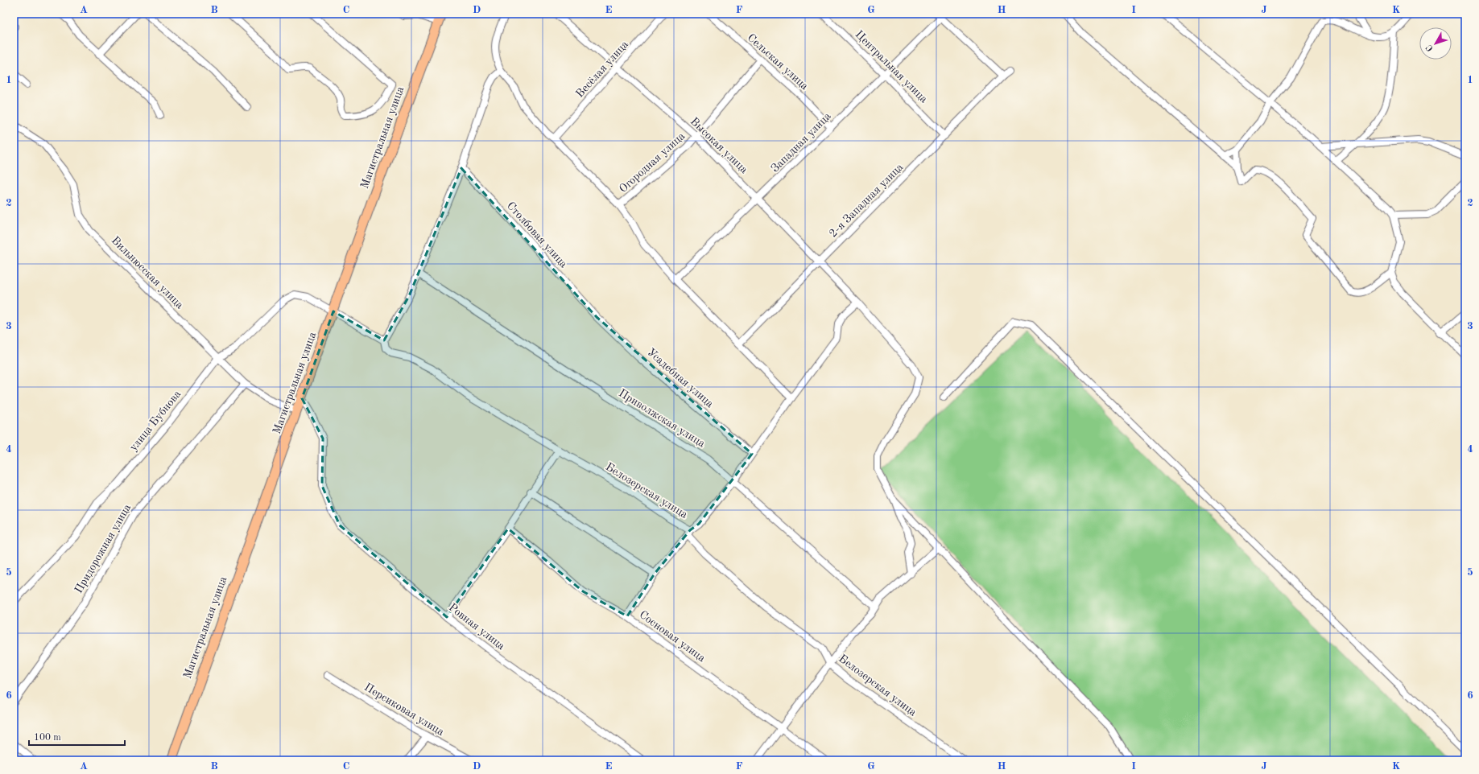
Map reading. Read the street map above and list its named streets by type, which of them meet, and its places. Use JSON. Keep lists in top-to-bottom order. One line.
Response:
{"streets":{"highway":["Магистральная улица"],"street":["Сельская улица","Центральная улица","Весёлая улица","Западная улица","Высокая улица","Огородная улица","2-я Западная улица","Столбовая улица","Вильнюсская улица","Усадебная улица","Приволжская улица","улица Бубнова","Белозерская улица","Придорожная улица","Ровная улица","Сосновая улица","Персиковая улица"]},"crossings":[["Сельская улица","Западная улица"],["Сельская улица","Огородная улица"],["Центральная улица","Западная улица"],["Центральная улица","2-я Западная улица"],["Весёлая улица","Высокая улица"],["Магистральная улица","Вильнюсская улица"],["Магистральная улица","улица Бубнова"],["Магистральная улица","Белозерская улица"],["Магистральная улица","Ровная улица"],["Западная улица","Высокая улица"],["Западная улица","2-я Западная улица"],["Высокая улица","Огородная улица"],["Высокая улица","2-я Западная улица"],["Столбовая улица","Усадебная улица"],["Вильнюсская улица","улица Бубнова"],["Вильнюсская улица","Придорожная улица"],["улица Бубнова","Белозерская улица"]],"scale_bar":"100 m","north":"bottom left","grid":{"columns":["A","B","C","D","E","F","G","H","I","J","K"],"rows":["1","2","3","4","5","6"]}}
